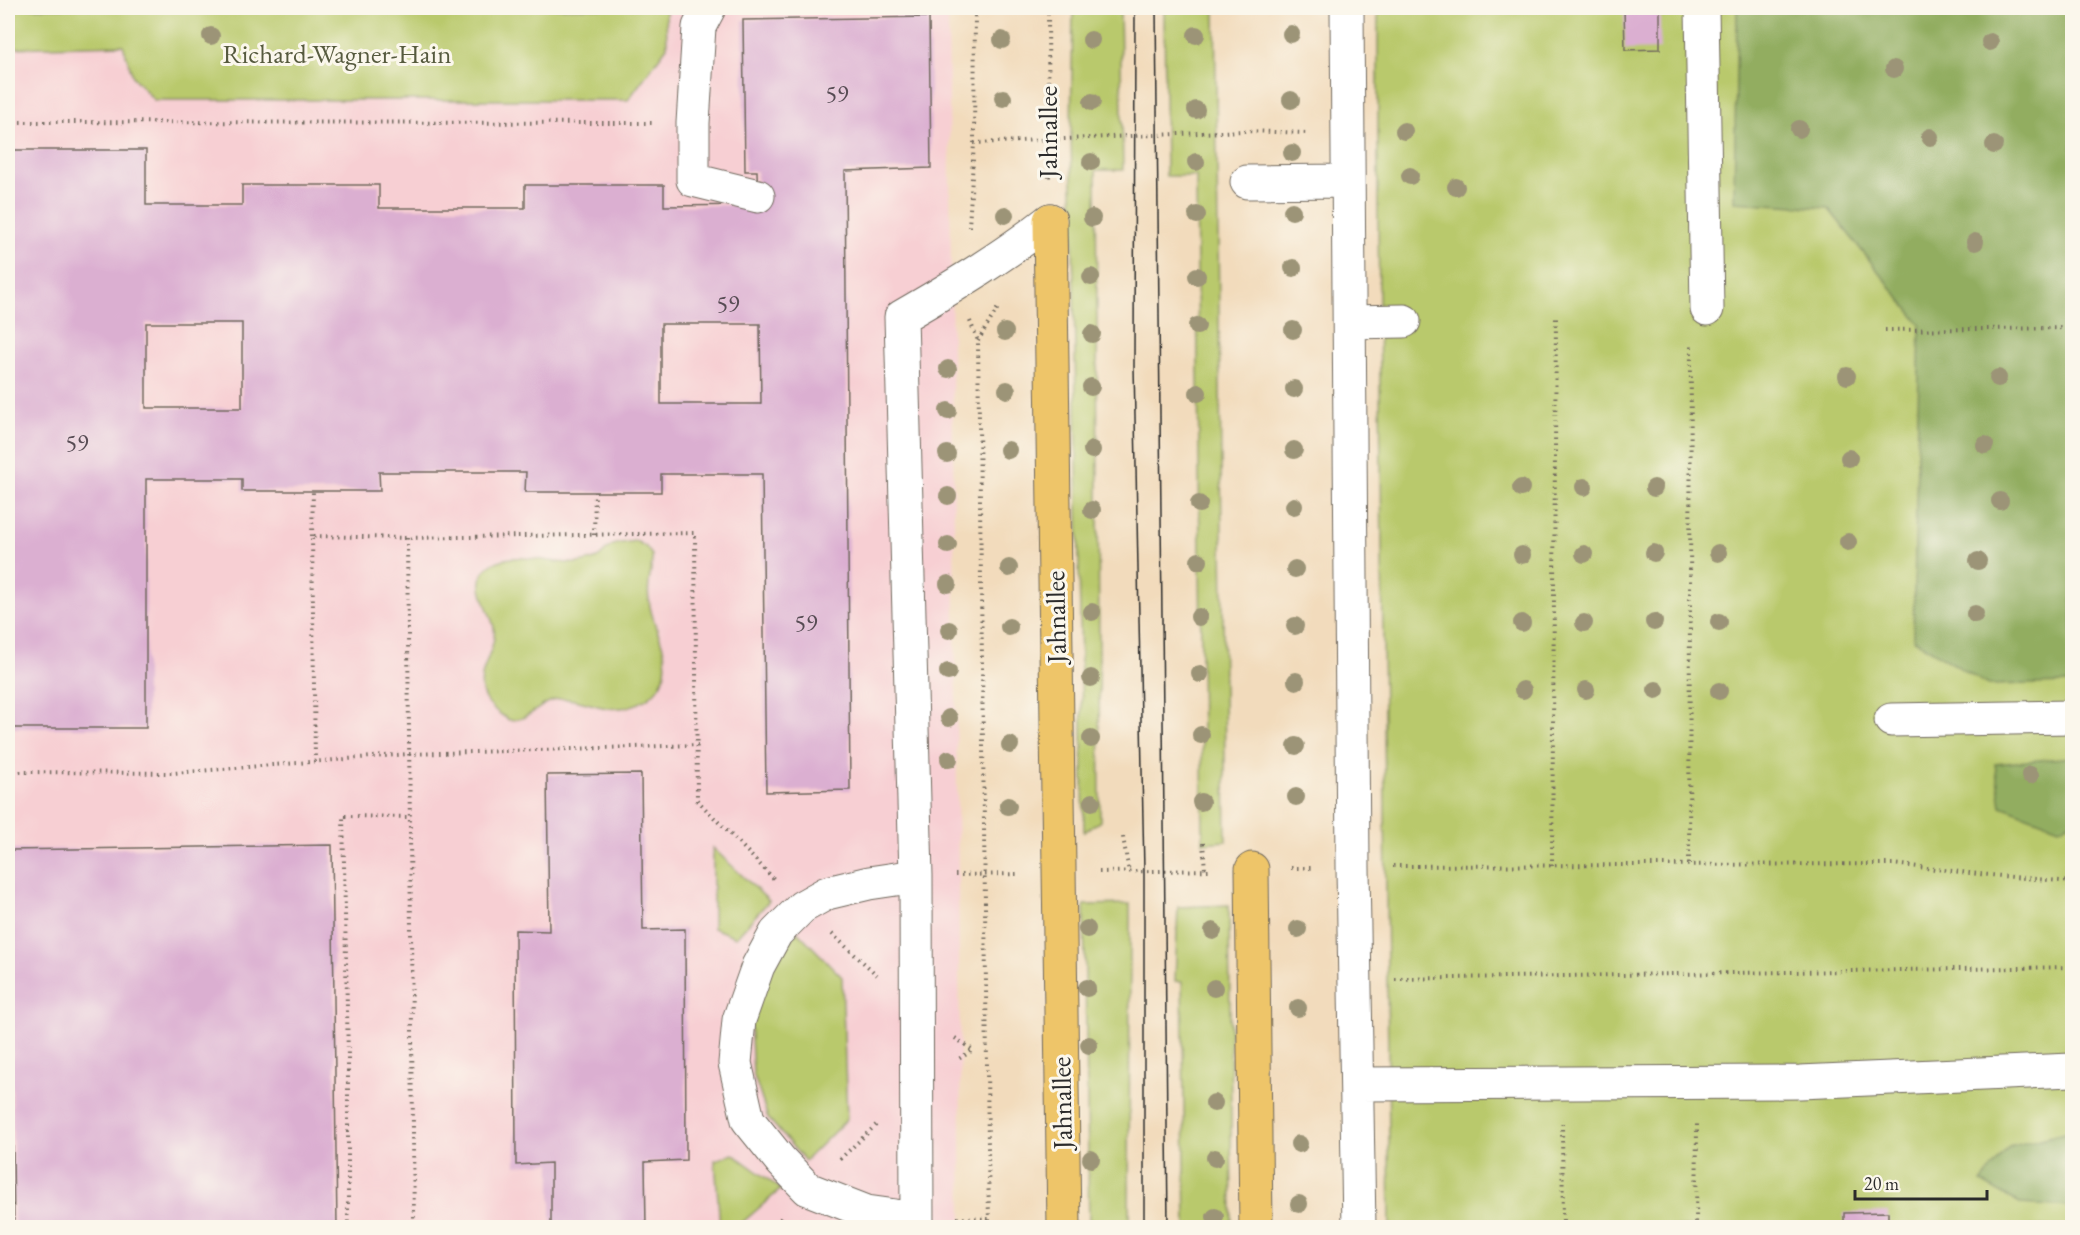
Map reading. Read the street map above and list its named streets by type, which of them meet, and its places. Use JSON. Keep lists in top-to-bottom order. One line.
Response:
{"streets":{"main road":["Jahnallee"]},"parks":["Richard-Wagner-Hain"],"house_numbers":["59","59","59","59"],"scale_bar":"20 m"}
